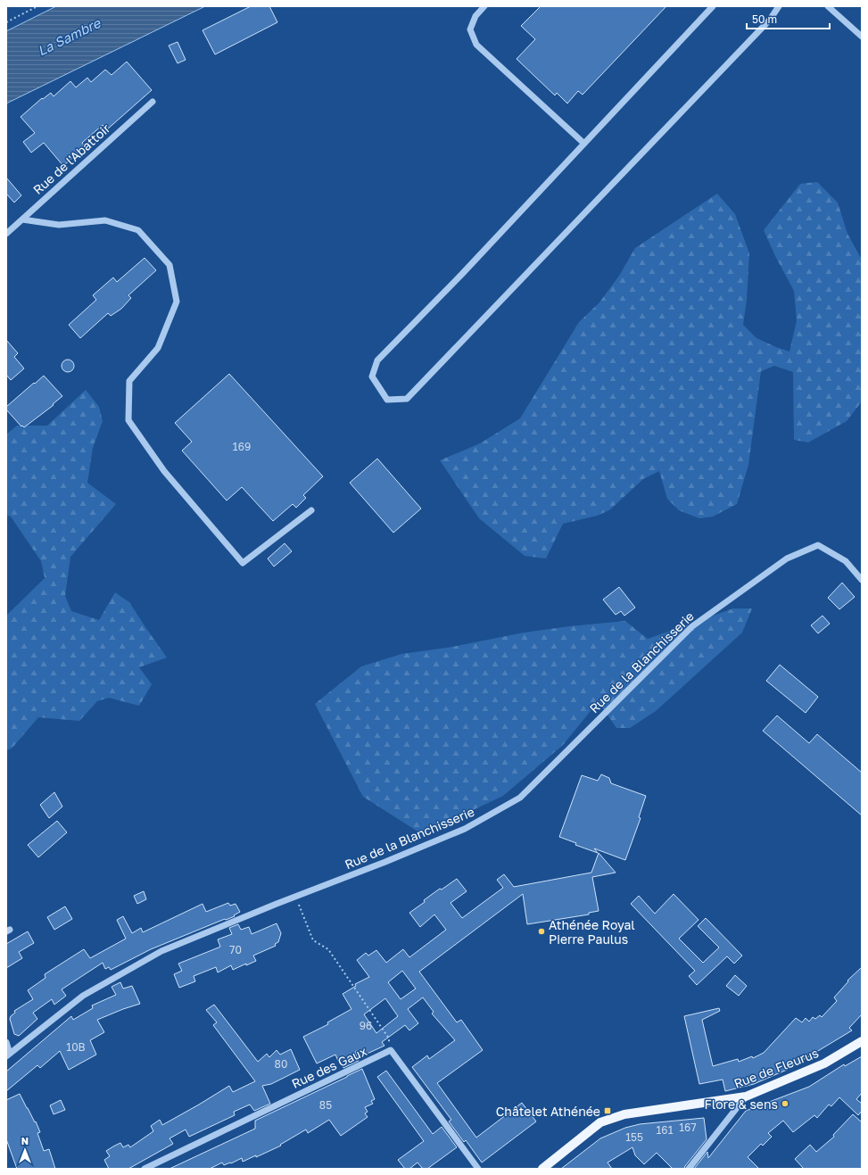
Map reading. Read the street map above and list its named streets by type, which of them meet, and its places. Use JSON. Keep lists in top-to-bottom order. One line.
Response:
{"streets":{"main road":["Rue de Fleurus"],"street":["Rue de l'Abattoir","Rue de la Blanchisserie","Rue des Gaux"]},"water":["La Sambre"],"places":{"other":["Athénée Royal Pierre Paulus","Flore & sens"],"transit":["Châtelet Athénée"]},"house_numbers":["169","70","96","10B","80","85","167","161","155"],"scale_bar":"50 m","north":"top"}
